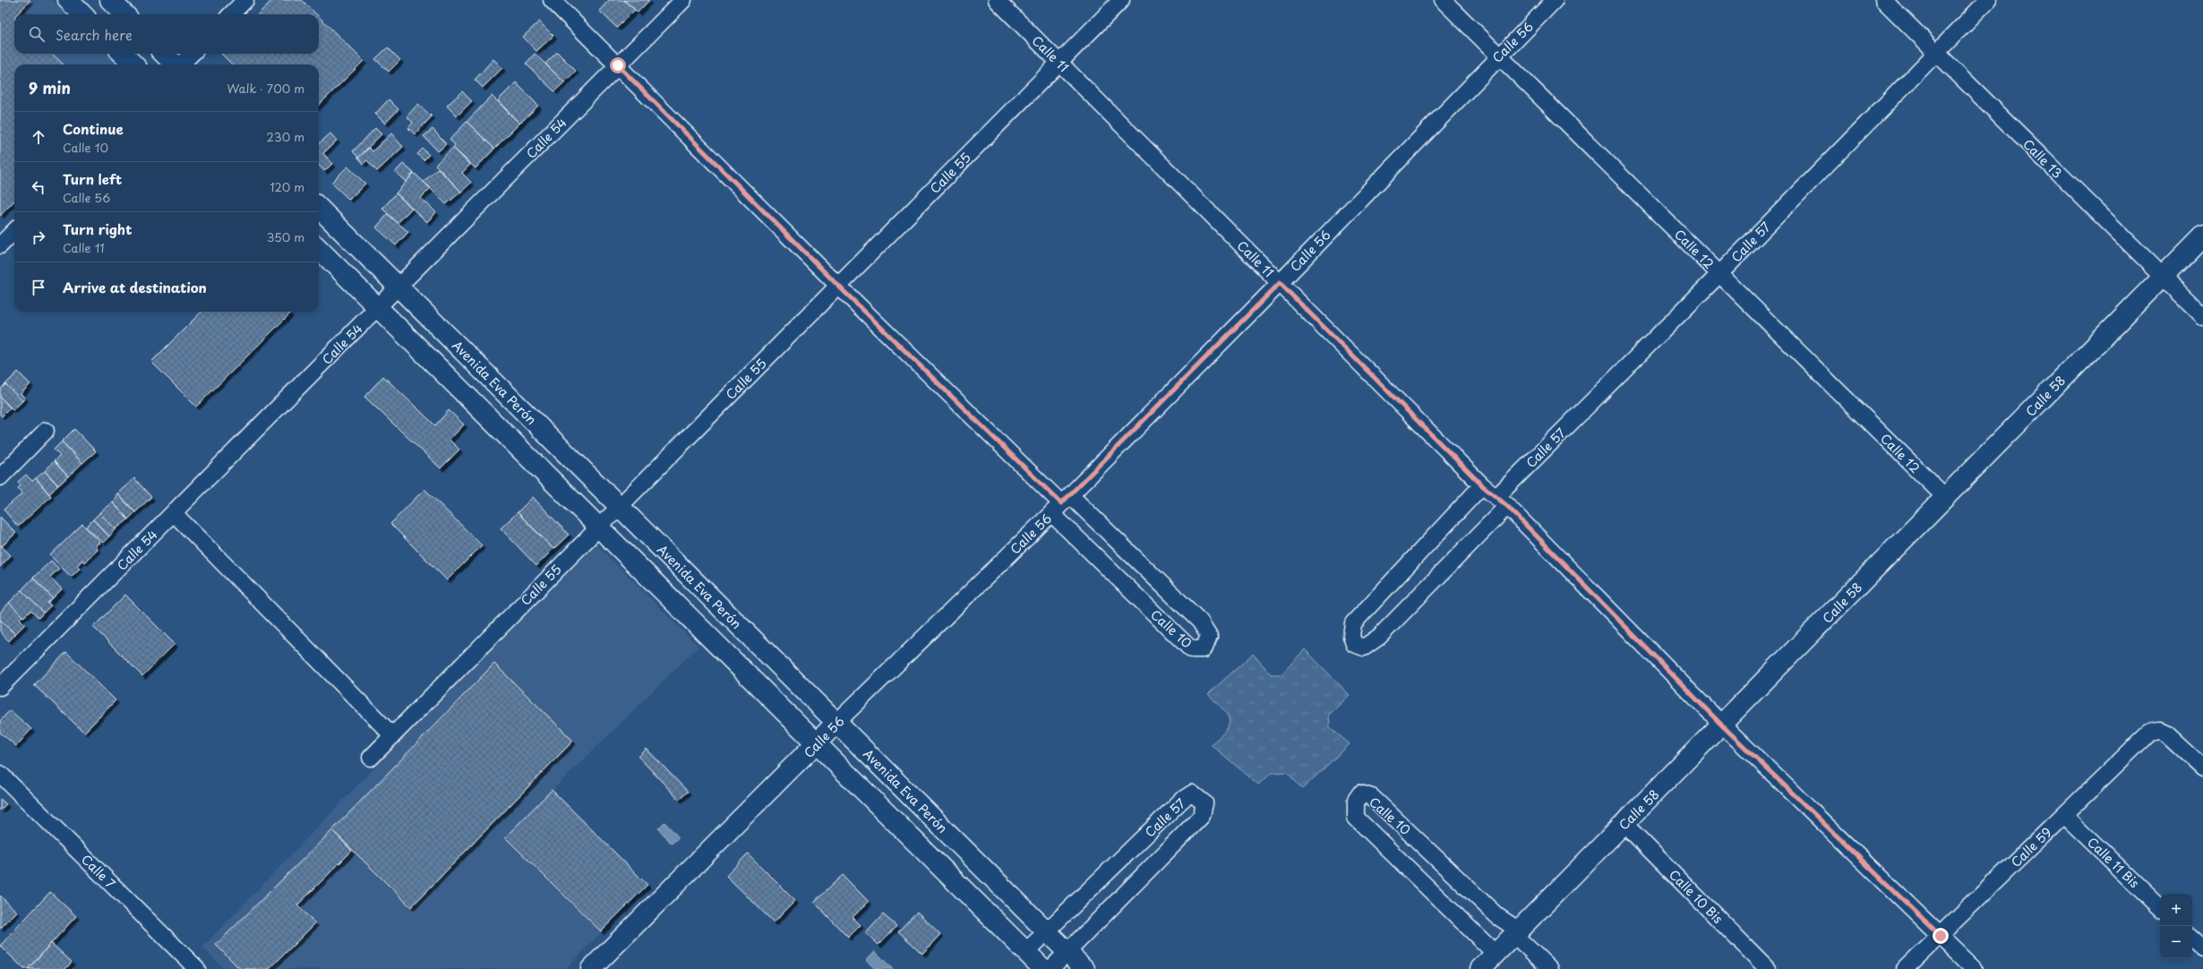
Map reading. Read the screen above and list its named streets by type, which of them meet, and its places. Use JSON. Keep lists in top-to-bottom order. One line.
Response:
{"streets":{"main road":["Calle 56","Avenida Eva Perón","Calle 58"],"street":["Calle 11","Calle 54","Calle 13","Calle 55","Calle 57","Calle 12","Calle 10","Calle 59","Calle 11 Bis","Calle 7","Calle 10 Bis"]},"crossings":[["Calle 56","Calle 11"],["Calle 56","Calle 12"],["Calle 56","Avenida Eva Perón"],["Calle 56","Calle 10"],["Calle 11","Calle 55"],["Calle 11","Calle 57"],["Calle 11","Calle 58"],["Calle 11","Calle 59"],["Calle 54","Avenida Eva Perón"],["Calle 54","Calle 10"],["Calle 13","Calle 57"],["Calle 13","Calle 58"],["Calle 55","Avenida Eva Perón"],["Calle 55","Calle 10"],["Calle 57","Calle 12"],["Calle 57","Avenida Eva Perón"],["Calle 12","Calle 58"],["Calle 58","Calle 10"],["Calle 58","Calle 10 Bis"],["Calle 59","Calle 11 Bis"]],"page":{"search":"Search here","heading":["9 min","Walk · 700 m"],"list":[["Continue","Calle 10","230 m"],["Turn left","Calle 56","120 m"],["Turn right","Calle 11","350 m"],"Arrive at destination"],"map_buttons":["+","−"]}}
